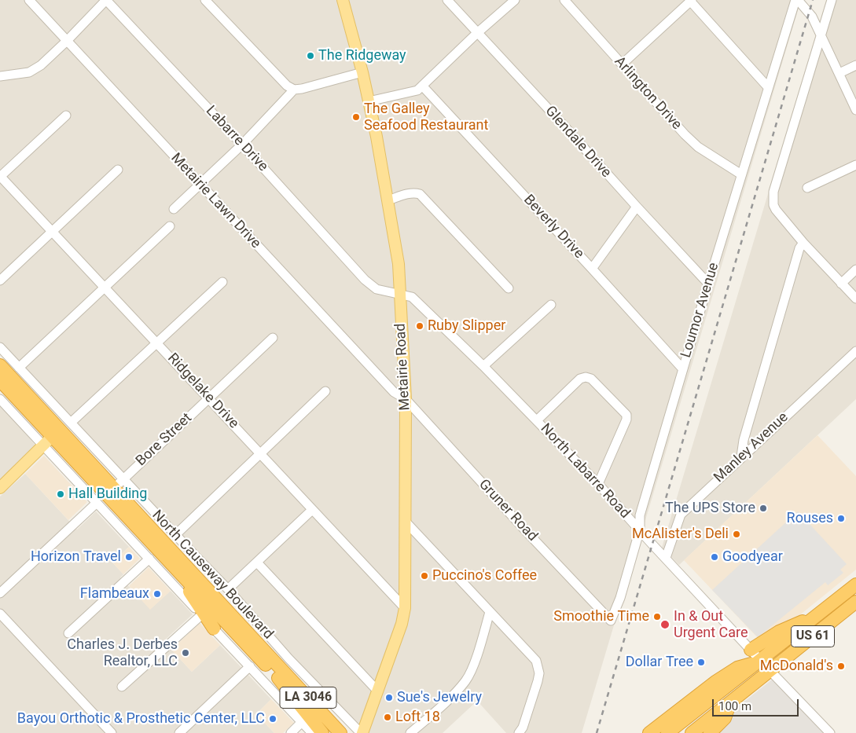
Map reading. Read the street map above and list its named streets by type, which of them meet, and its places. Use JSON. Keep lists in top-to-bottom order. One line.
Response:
{"streets":{"highway":["North Causeway Boulevard","US 61","LA 3046"],"main road":["Metairie Road"],"street":["Arlington Drive","Labarre Drive","Glendale Drive","Metairie Lawn Drive","Beverly Drive","Loumor Avenue","Ridgelake Drive","Bore Street","Manley Avenue","North Labarre Road","Gruner Road"]},"crossings":[["Arlington Drive","Loumor Avenue"],["Labarre Drive","Metairie Road"],["Labarre Drive","North Labarre Road"],["Glendale Drive","Loumor Avenue"],["Metairie Lawn Drive","Metairie Road"],["Metairie Lawn Drive","Gruner Road"],["Beverly Drive","Loumor Avenue"],["Loumor Avenue","North Labarre Road"],["Loumor Avenue","Gruner Road"],["Metairie Road","Ridgelake Drive"],["Metairie Road","North Labarre Road"],["Metairie Road","Gruner Road"],["Metairie Road","North Causeway Boulevard"],["Ridgelake Drive","Bore Street"],["Bore Street","North Causeway Boulevard"],["Manley Avenue","North Labarre Road"],["North Labarre Road","US 61"]],"places":["The Ridgeway","The Galley Seafood Restaurant","Ruby Slipper","Hall Building","The UPS Store","Rouses","McAlister's Deli","Horizon Travel","Goodyear","Puccino's Coffee","Flambeaux","Smoothie Time","In & Out Urgent Care","Charles J. Derbes Realtor, LLC","Dollar Tree","McDonald's","Sue's Jewelry","Loft 18","Bayou Orthotic & Prosthetic Center, LLC"],"scale_bar":"100 m"}
